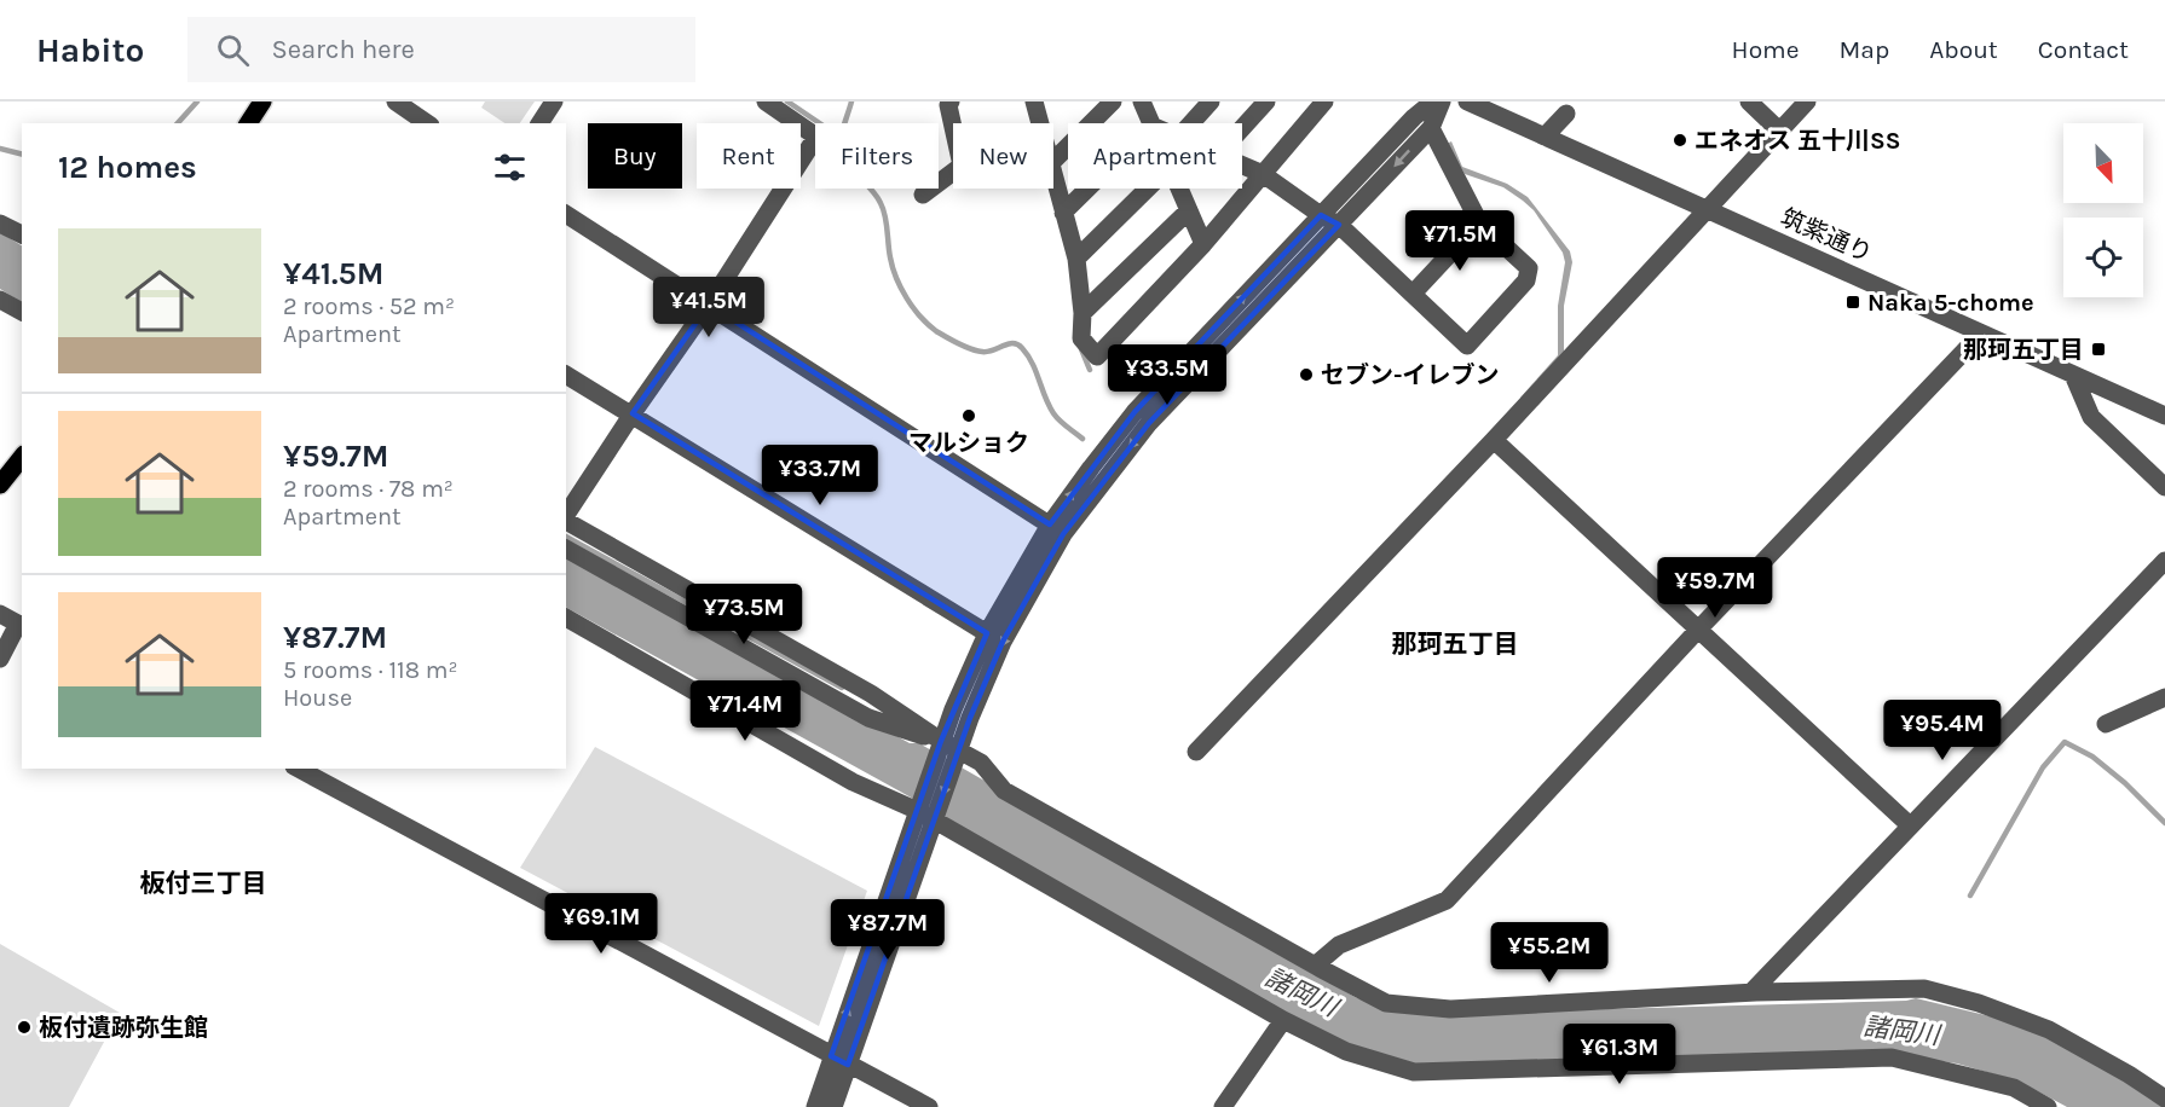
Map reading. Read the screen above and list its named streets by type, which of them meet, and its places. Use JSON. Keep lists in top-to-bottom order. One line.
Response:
{"streets":{"street":["筑紫通り"]},"districts":["那珂五丁目","板付三丁目"],"water":["諸岡川"],"places":{"other":["エネオス 五十川SS","セブン-イレブン","マルショク","板付遺跡弥生館"],"transit":["Naka 5-chome","那珂五丁目"]},"north":"bottom right","page":{"header":"Habito","search":"Search here","nav":["Home","Map","About","Contact"],"chip":["Buy","Rent","Filters","New","Apartment"],"heading":"12 homes","price":["¥71.5M","¥41.5M","¥33.5M","¥33.7M","¥59.7M","¥73.5M","¥71.4M","¥95.4M","¥69.1M","¥87.7M","¥55.2M","¥61.3M"],"list":[{"name":"¥41.5M","note":"2 rooms · 52 m² · Apartment"},{"name":"¥59.7M","note":"2 rooms · 78 m² · Apartment"},{"name":"¥87.7M","note":"5 rooms · 118 m² · House"}]}}
